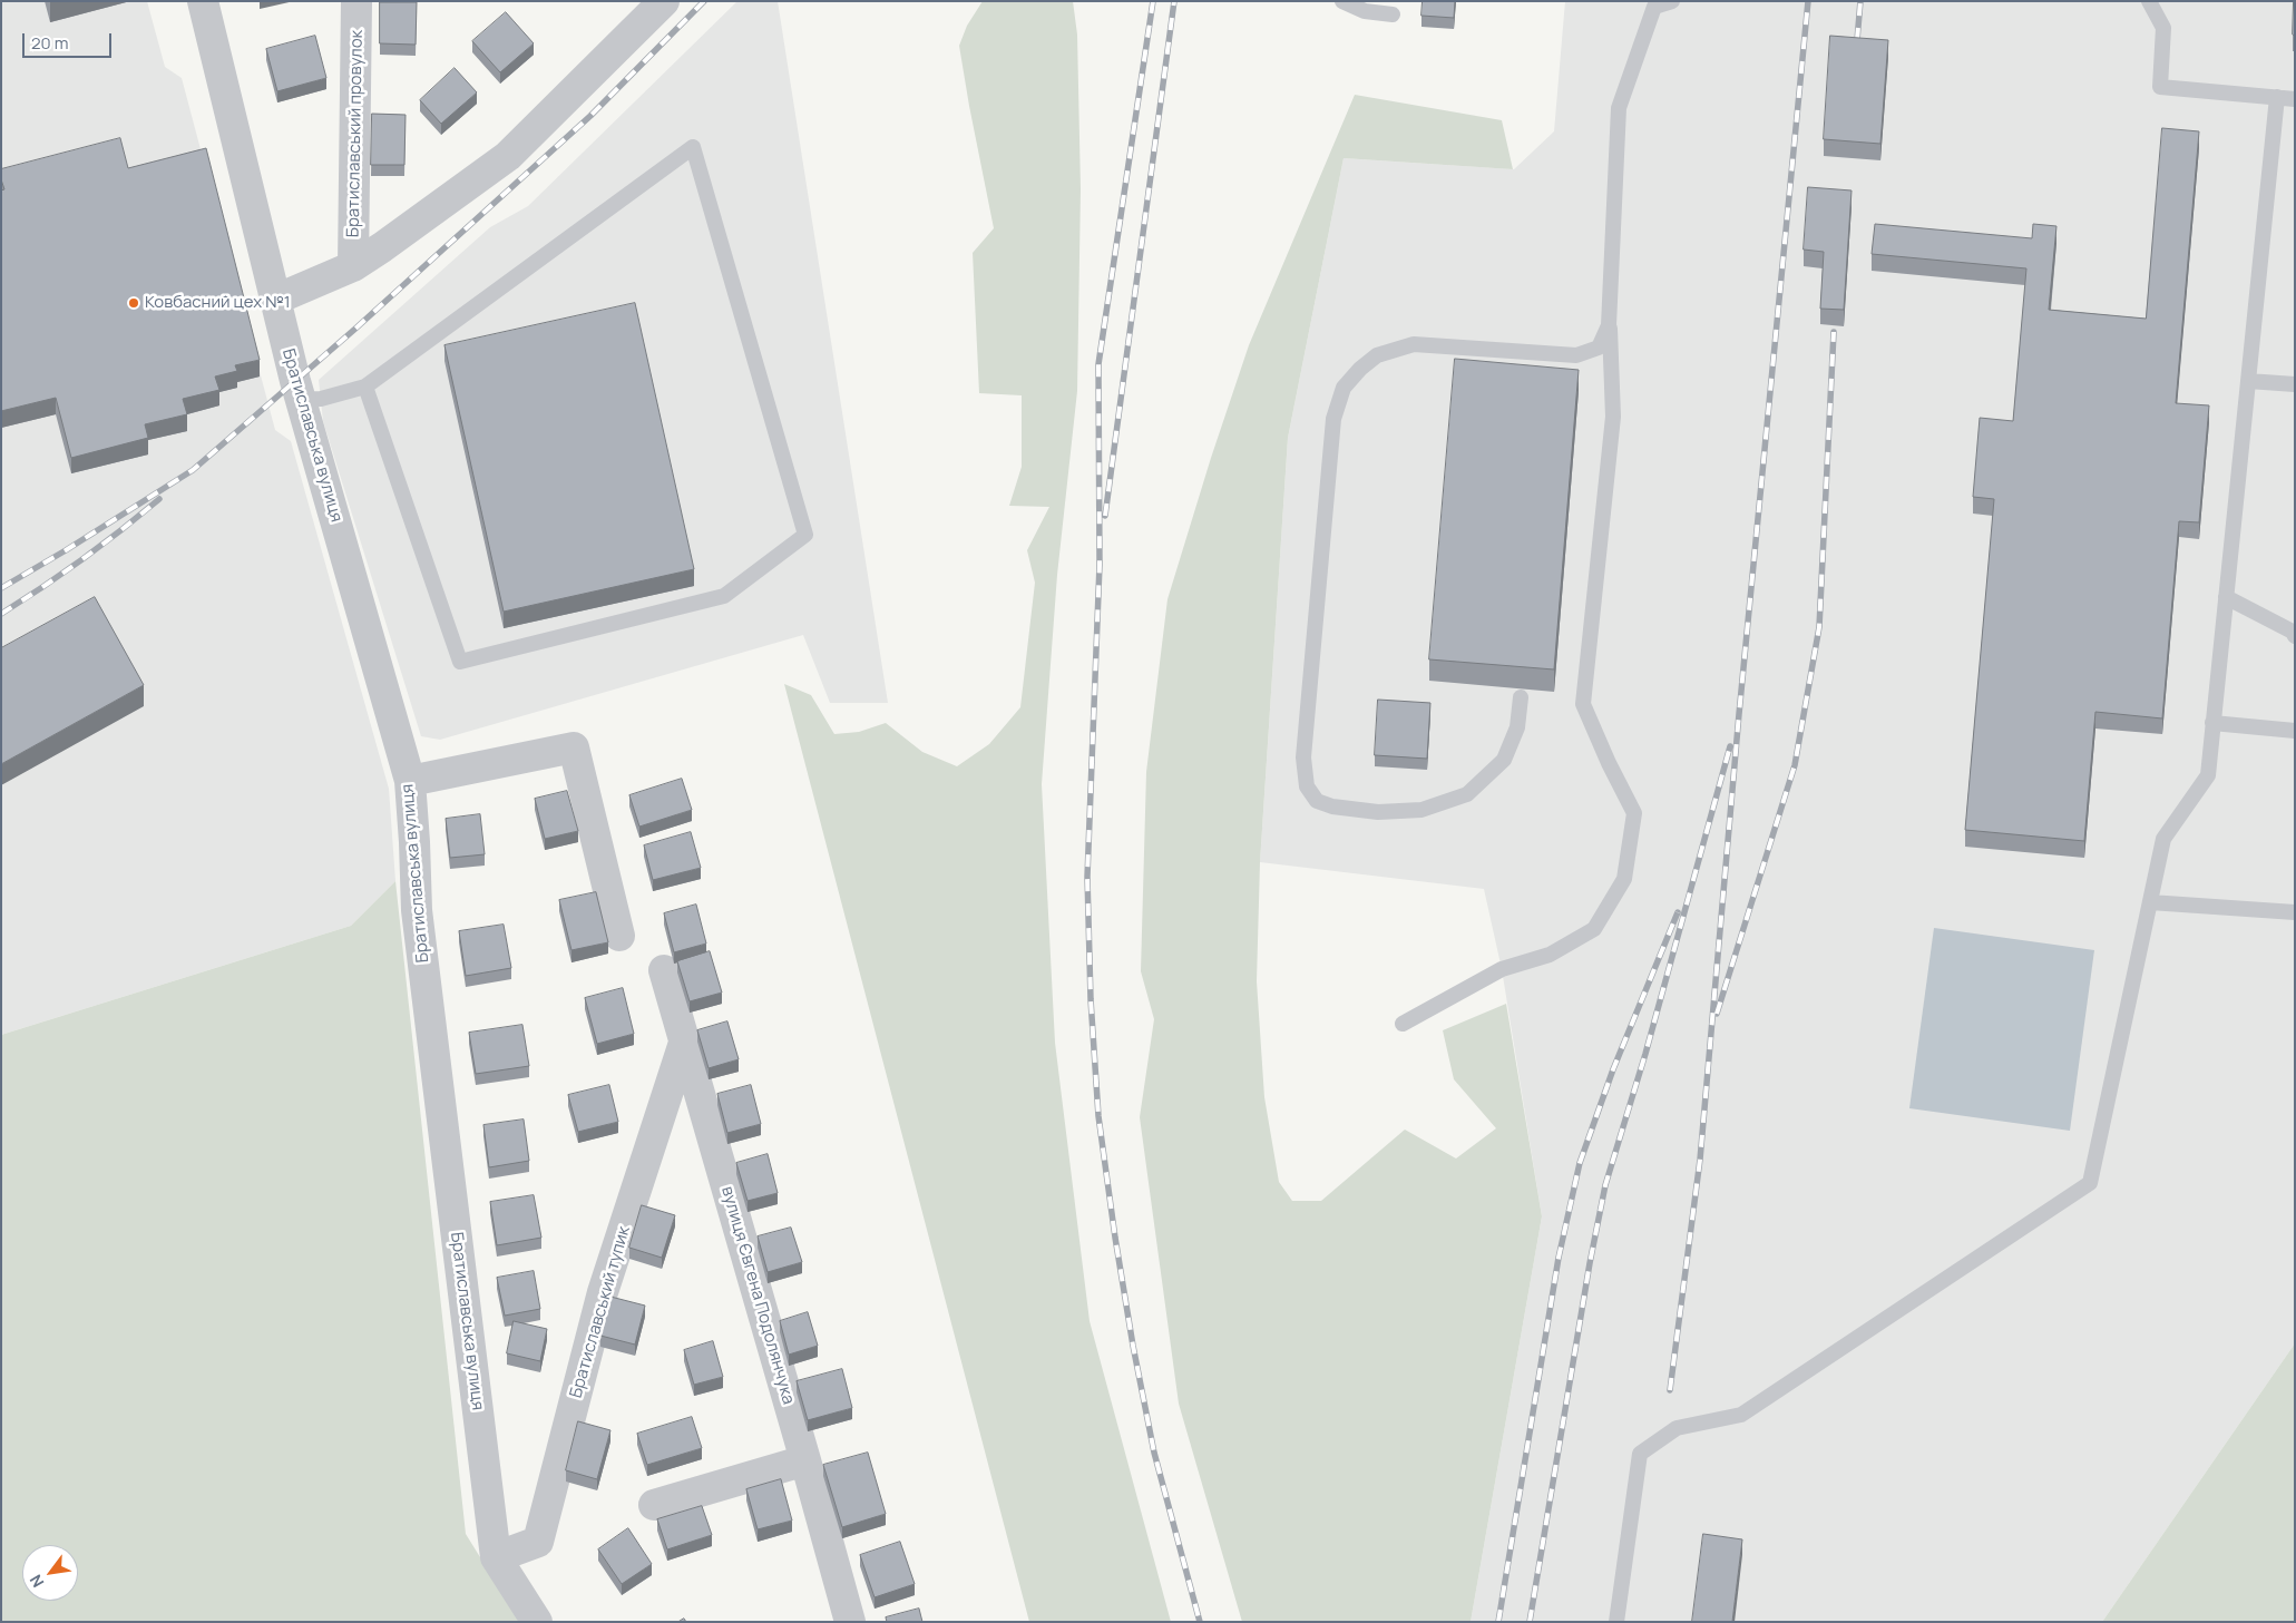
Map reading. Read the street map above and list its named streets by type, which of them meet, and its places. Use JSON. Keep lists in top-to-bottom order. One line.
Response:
{"streets":{"street":["Братиславський провулок","Братиславська вулиця","вулиця Євгена Подолянчука","Братиславський тупик"]},"crossings":[["Братиславська вулиця","Братиславський тупик"],["вулиця Євгена Подолянчука","Братиславський тупик"]],"places":["Ковбасний цех №1"],"scale_bar":"20 m","north":"bottom left"}
